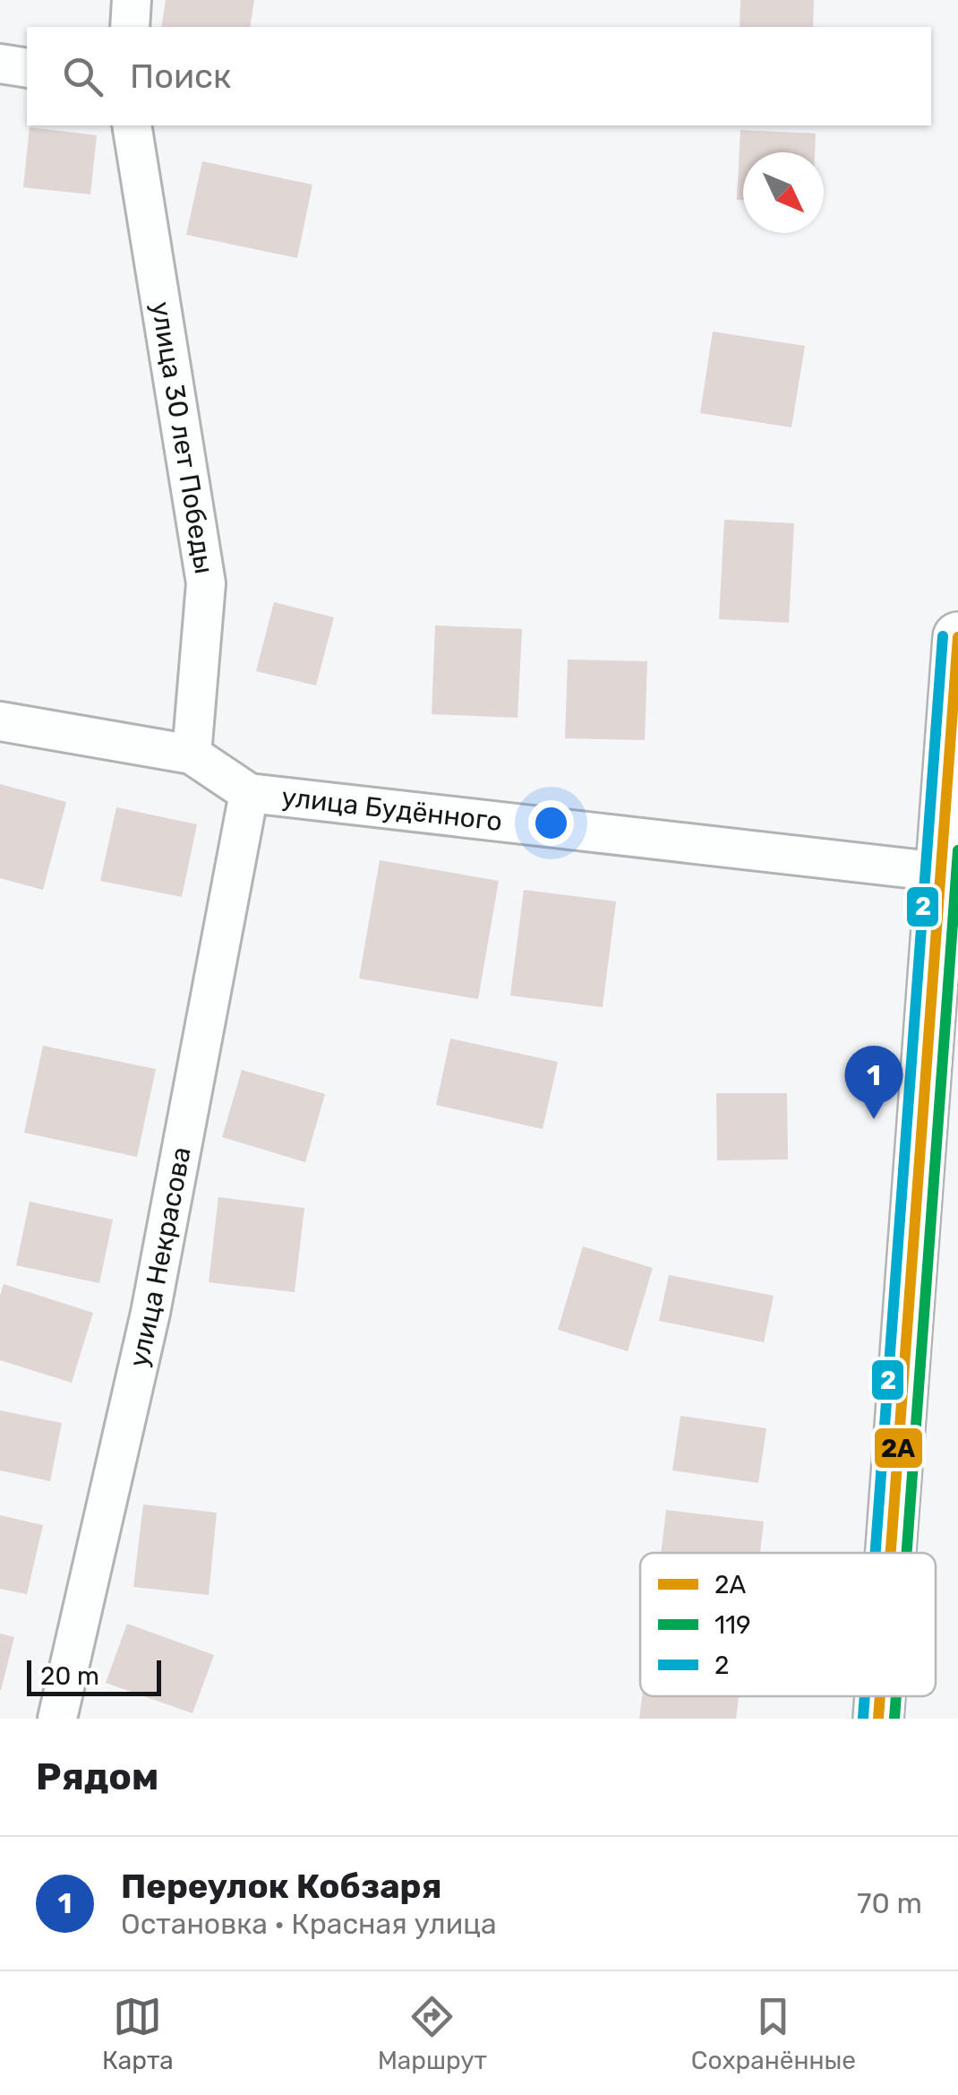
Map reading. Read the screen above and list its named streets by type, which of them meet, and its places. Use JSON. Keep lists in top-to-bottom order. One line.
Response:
{"streets":{"street":["улица 30 лет Победы","улица Будённого","улица Некрасова"]},"crossings":[["улица 30 лет Победы","улица Будённого"],["улица Будённого","улица Некрасова"]],"lines":["transit line 2","transit line 2А","transit line 119"],"legend":["2А","119","2"],"scale_bar":"20 m","north":"bottom right","page":{"search":"Поиск","pins":"1","scale":"20 m","heading":"Рядом","list":[{"mark":"1","name":"Переулок Кобзаря","note":"Остановка · Красная улица","value":"70 m"}],"nav":["Карта","Маршрут","Сохранённые"]}}
